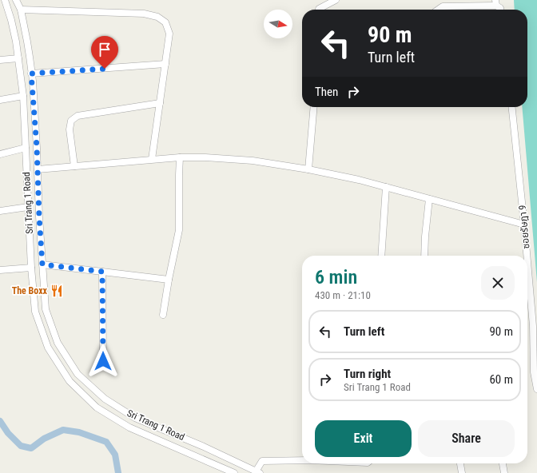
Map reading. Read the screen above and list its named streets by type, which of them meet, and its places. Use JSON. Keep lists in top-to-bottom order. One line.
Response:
{"streets":{"street":["Sri Trang 1 Road","ซอยรัษฎา 9"]},"places":{"restaurant":["The Boxx"]},"north":"right","page":{"turn":["90 m","Turn left"],"then":"Then","heading":["6 min","430 m · 21:10"],"list":[{"name":"Turn left","value":"90 m"},{"name":"Turn right","note":"Sri Trang 1 Road","value":"60 m"}],"buttons":["Exit","Share"]}}
